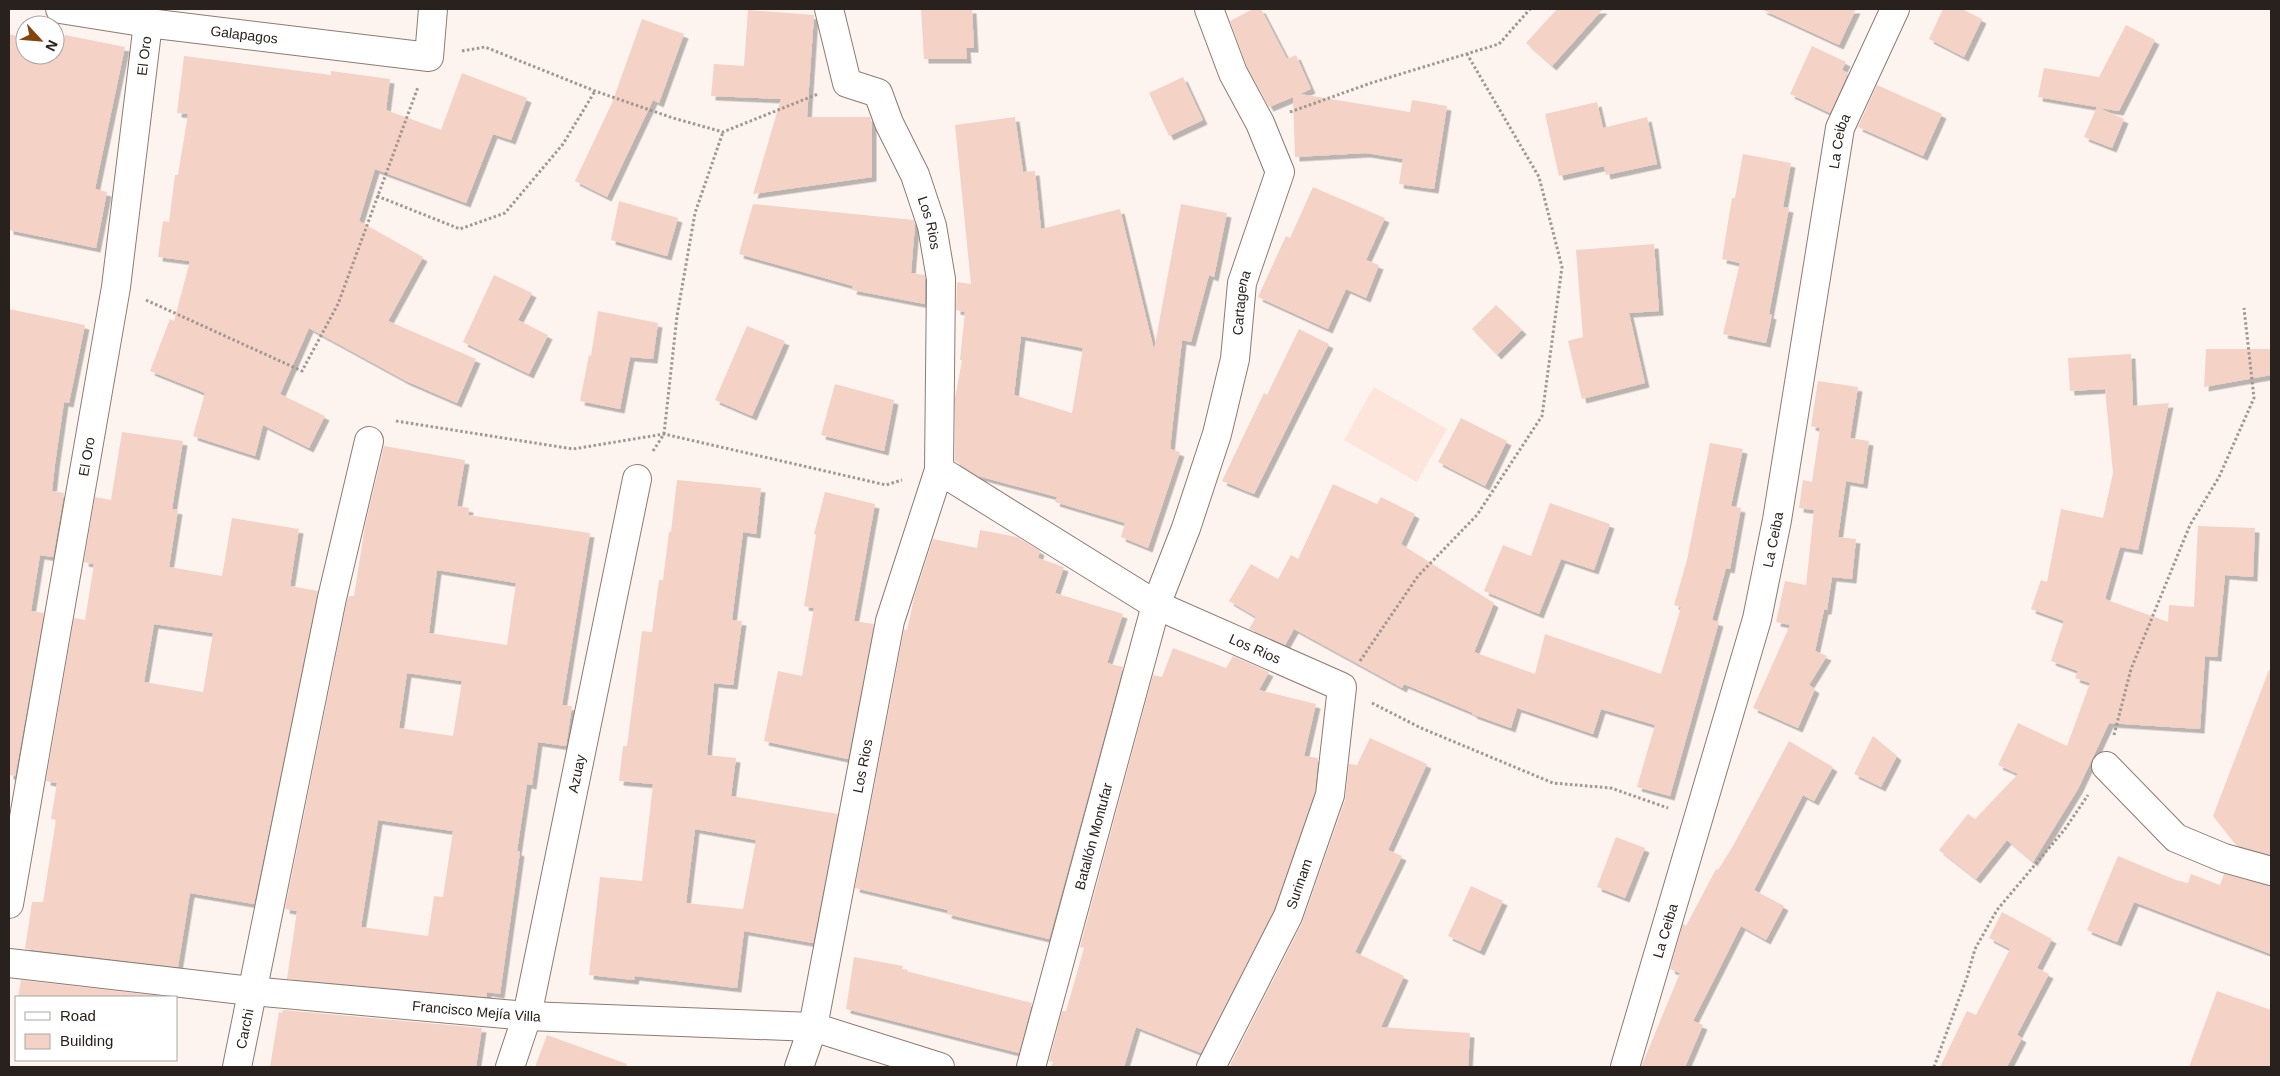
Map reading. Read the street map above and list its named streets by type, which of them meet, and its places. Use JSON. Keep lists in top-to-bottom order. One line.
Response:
{"streets":{"street":["Galapagos","El Oro","La Ceiba","Los Rios","Cartagena","Azuay","Batallón Montufar","Surinam","Francisco Mejía Villa","Carchi"]},"crossings":[["Galapagos","El Oro"],["Los Rios","Cartagena"],["Los Rios","Batallón Montufar"],["Los Rios","Surinam"],["Los Rios","Francisco Mejía Villa"],["Cartagena","Batallón Montufar"],["Azuay","Francisco Mejía Villa"],["Francisco Mejía Villa","Carchi"]],"legend":["Road","Building"],"north":"bottom right"}
